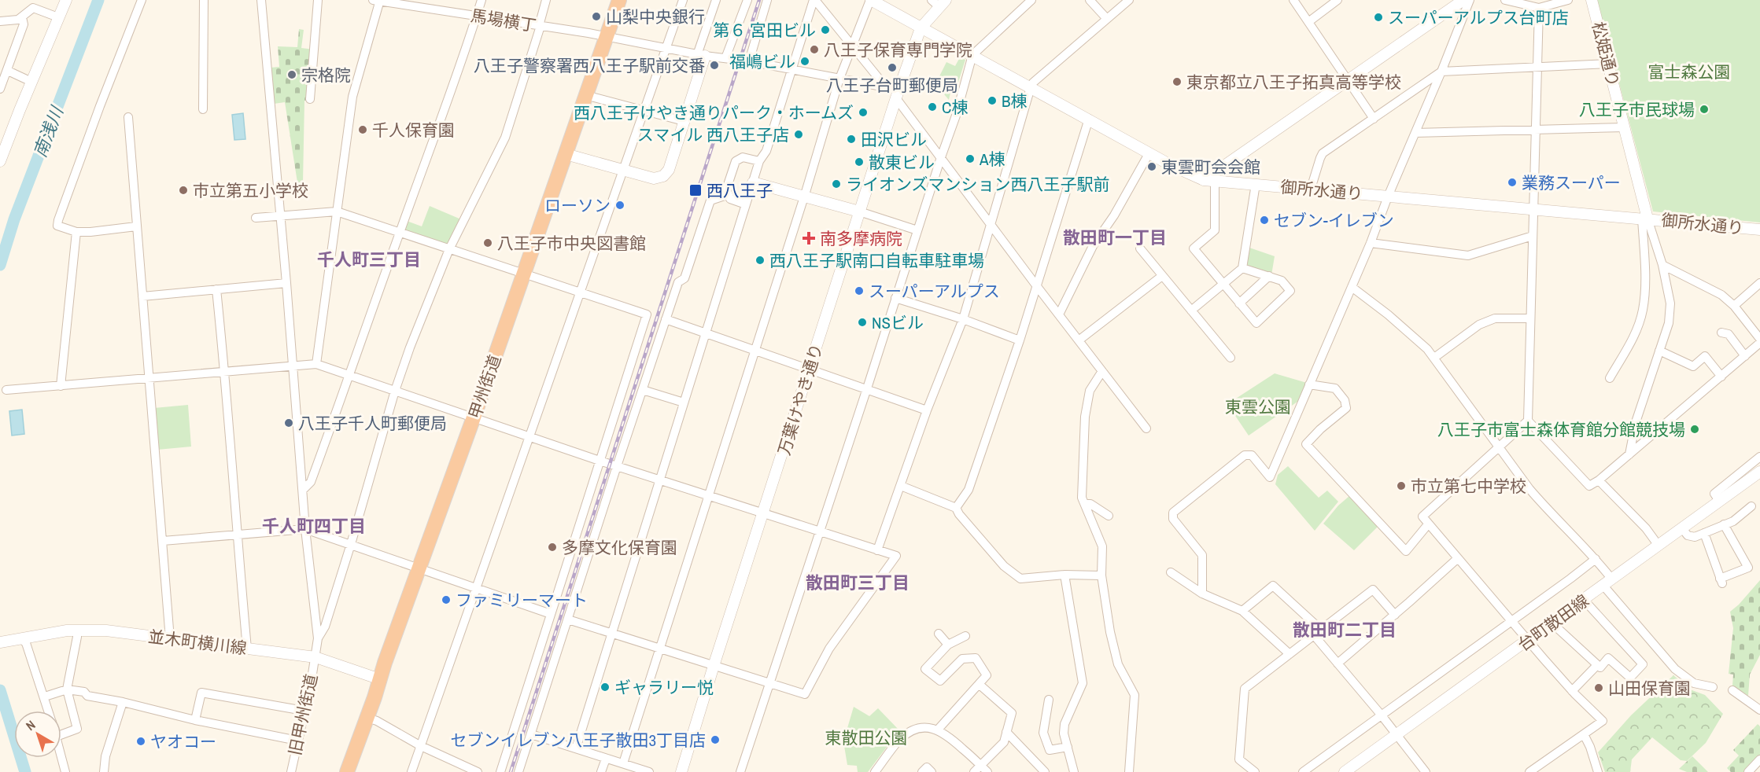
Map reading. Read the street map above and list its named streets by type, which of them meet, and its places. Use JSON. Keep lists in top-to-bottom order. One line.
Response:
{"streets":{"highway":["甲州街道"],"street":["馬場横丁","松姫通り","御所水通り","万葉けやき通り","台町散田線","並木町横川線","旧甲州街道"]},"crossings":[["馬場横丁","甲州街道"],["馬場横丁","万葉けやき通り"],["松姫通り","御所水通り"],["御所水通り","万葉けやき通り"],["甲州街道","並木町横川線"],["並木町横川線","旧甲州街道"]],"districts":["散田町一丁目","千人町三丁目","千人町四丁目","散田町三丁目","散田町二丁目"],"water":["南浅川"],"parks":["富士森公園","東雲公園","東散田公園"],"places":{"other":["山梨中央銀行","スーパーアルプス台町店","第６ 宮田ビル","八王子保育専門学院","福嶋ビル","八王子警察署西八王子駅前交番","八王子台町郵便局","宗格院","東京都立八王子拓真高等学校","B棟","C棟","八王子市民球場","西八王子けやき通りパーク・ホームズ","千人保育園","スマイル 西八王子店","田沢ビル","A棟","散東ビル","東雲町会会館","業務スーパー","ライオンズマンション西八王子駅前","市立第五小学校","ローソン","セブン-イレブン","八王子市中央図書館","西八王子駅南口自転車駐車場","スーパーアルプス","NSビル","八王子千人町郵便局","八王子市富士森体育館分館競技場","市立第七中学校","多摩文化保育園","ファミリーマート","ギャラリー悦","山田保育園","セブンイレブン八王子散田3丁目店","ヤオコー"],"transit":["西八王子"],"health":["南多摩病院"]},"north":"top left"}
